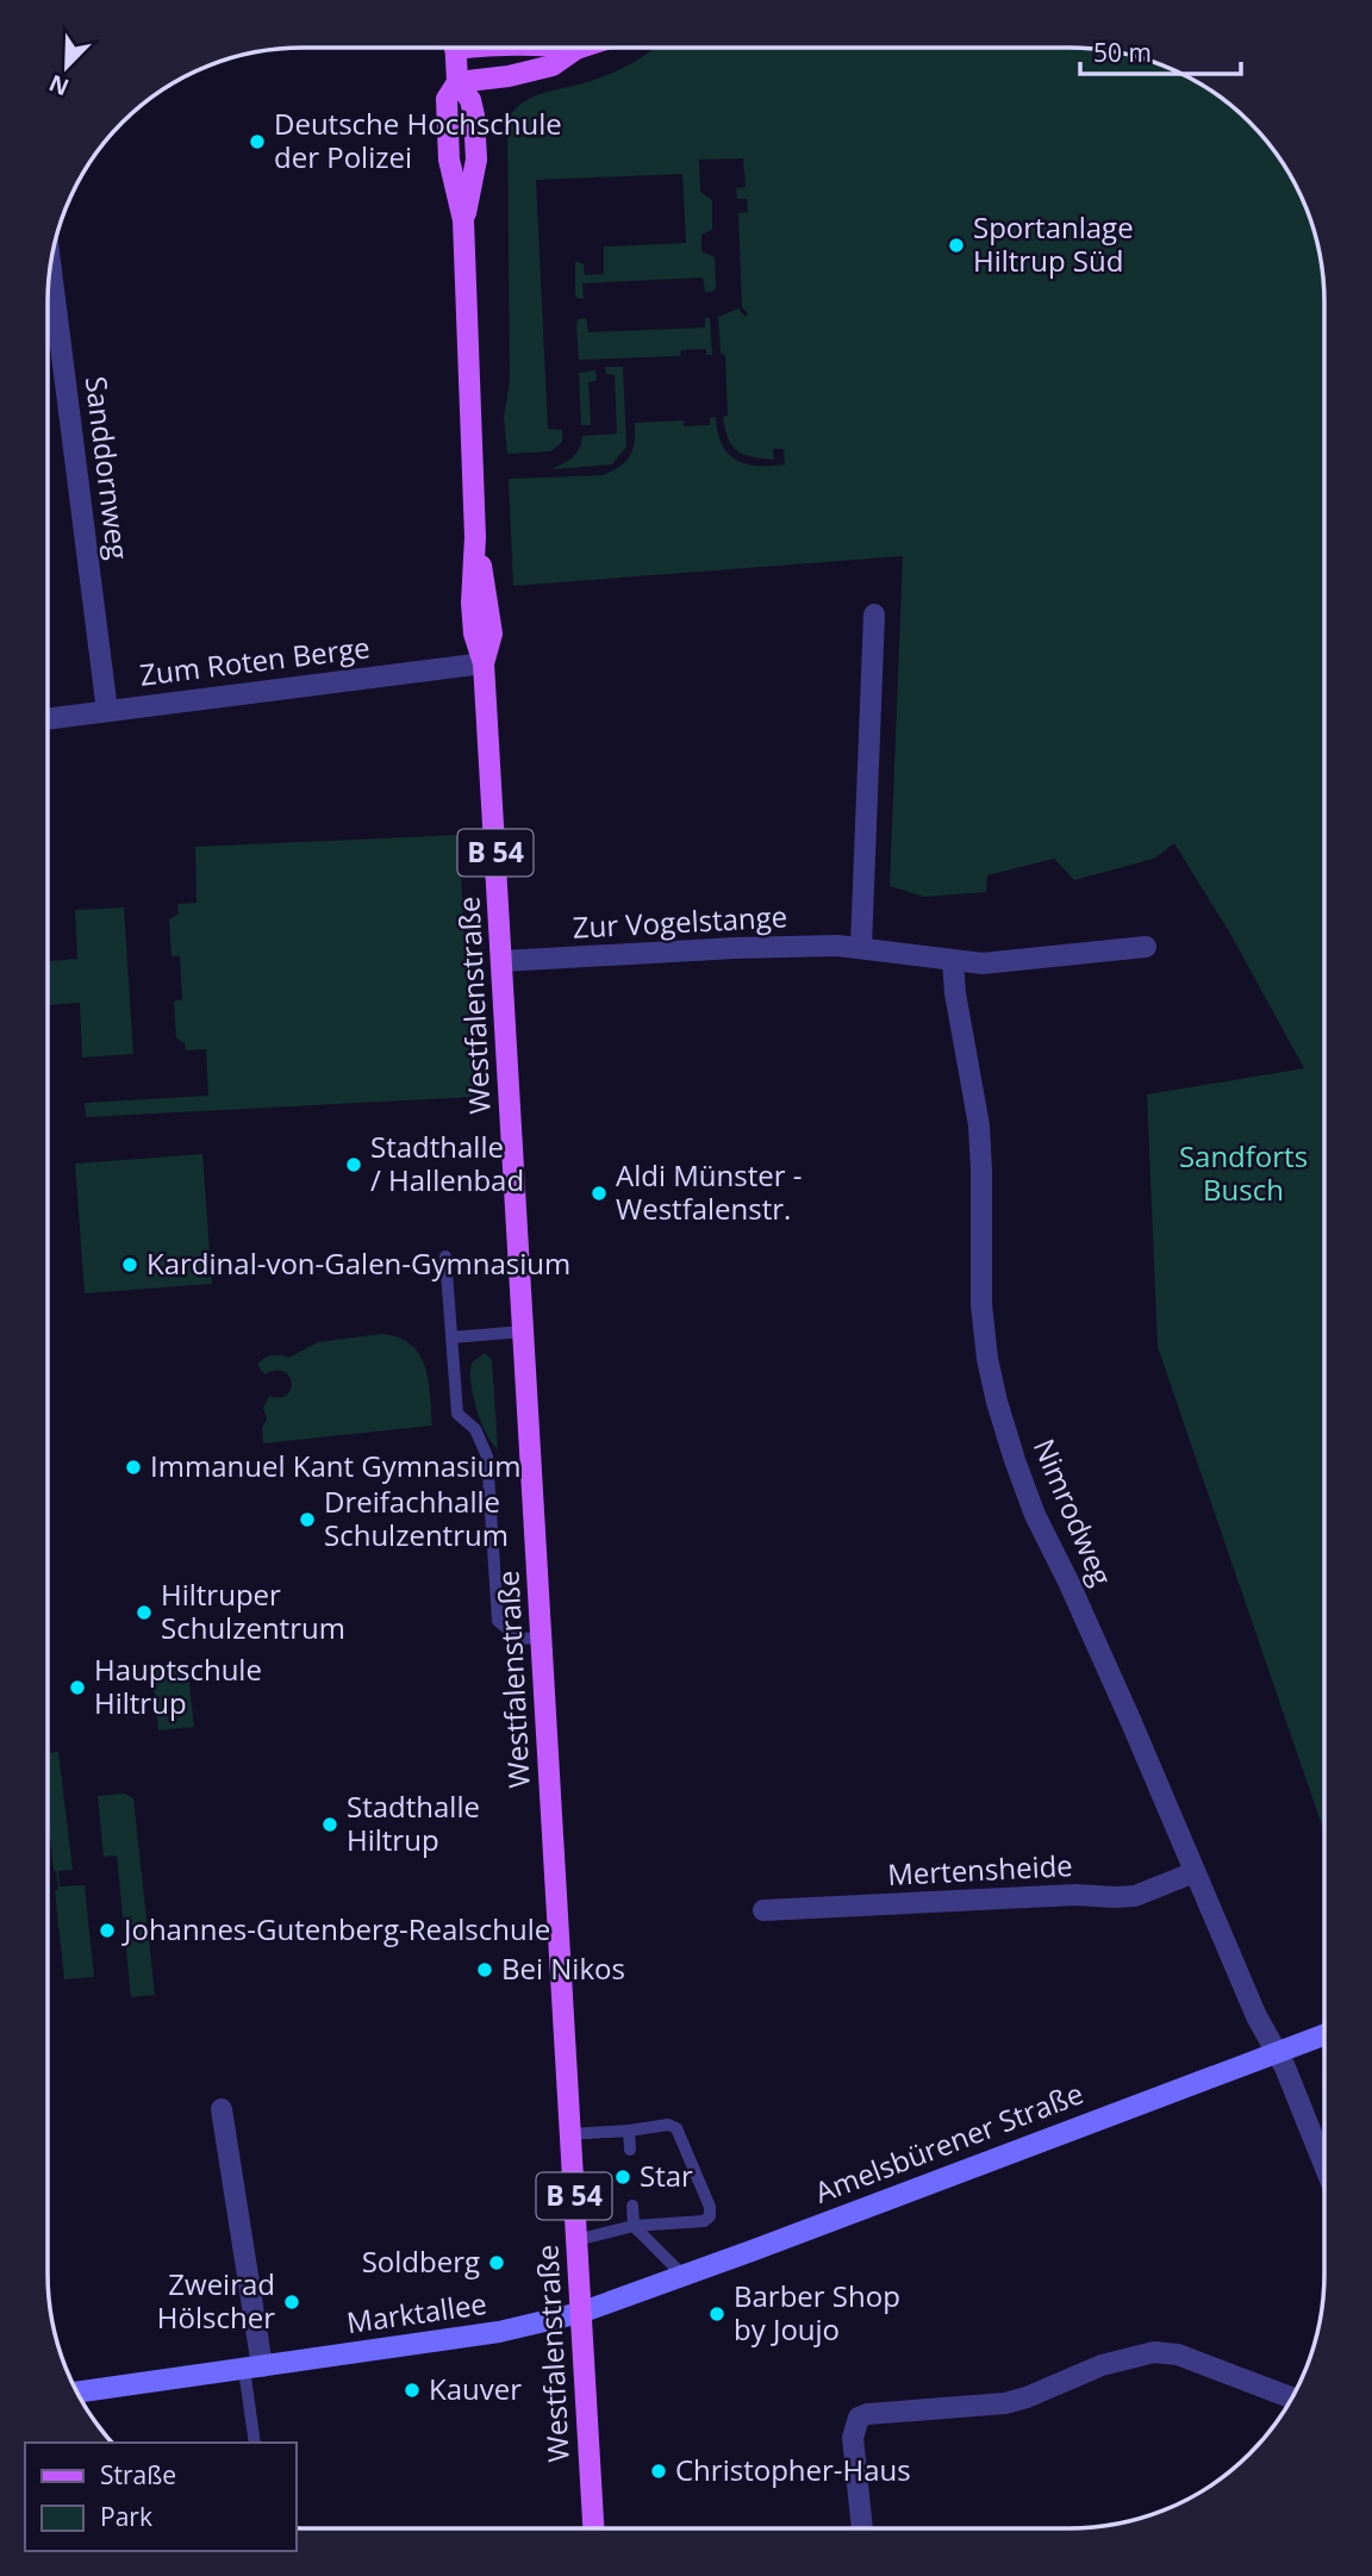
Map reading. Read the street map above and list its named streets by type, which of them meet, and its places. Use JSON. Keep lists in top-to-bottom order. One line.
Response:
{"streets":{"main road":["B 54","Westfalenstraße"],"street":["Sanddornweg","Zum Roten Berge","Zur Vogelstange","Nimrodweg","Mertensheide","Amelsbürener Straße","Marktallee"]},"crossings":[["Sanddornweg","Zum Roten Berge"],["Zum Roten Berge","Westfalenstraße"],["Zur Vogelstange","Westfalenstraße"],["Zur Vogelstange","Nimrodweg"],["Westfalenstraße","Amelsbürener Straße"],["Westfalenstraße","Marktallee"],["Nimrodweg","Mertensheide"],["Nimrodweg","Amelsbürener Straße"],["Amelsbürener Straße","Marktallee"]],"parks":["Sandforts Busch"],"places":["Deutsche Hochschule der Polizei","Sportanlage Hiltrup Süd","Stadthalle / Hallenbad","Aldi Münster - Westfalenstr.","Kardinal-von-Galen-Gymnasium","Immanuel Kant Gymnasium","Dreifachhalle Schulzentrum","Hiltruper Schulzentrum","Hauptschule Hiltrup","Stadthalle Hiltrup","Johannes-Gutenberg-Realschule","Bei Nikos","Star","Soldberg","Zweirad Hölscher","Barber Shop by Joujo","Kauver","Christopher-Haus"],"legend":["Straße","Park"],"scale_bar":"50 m","north":"bottom left"}
